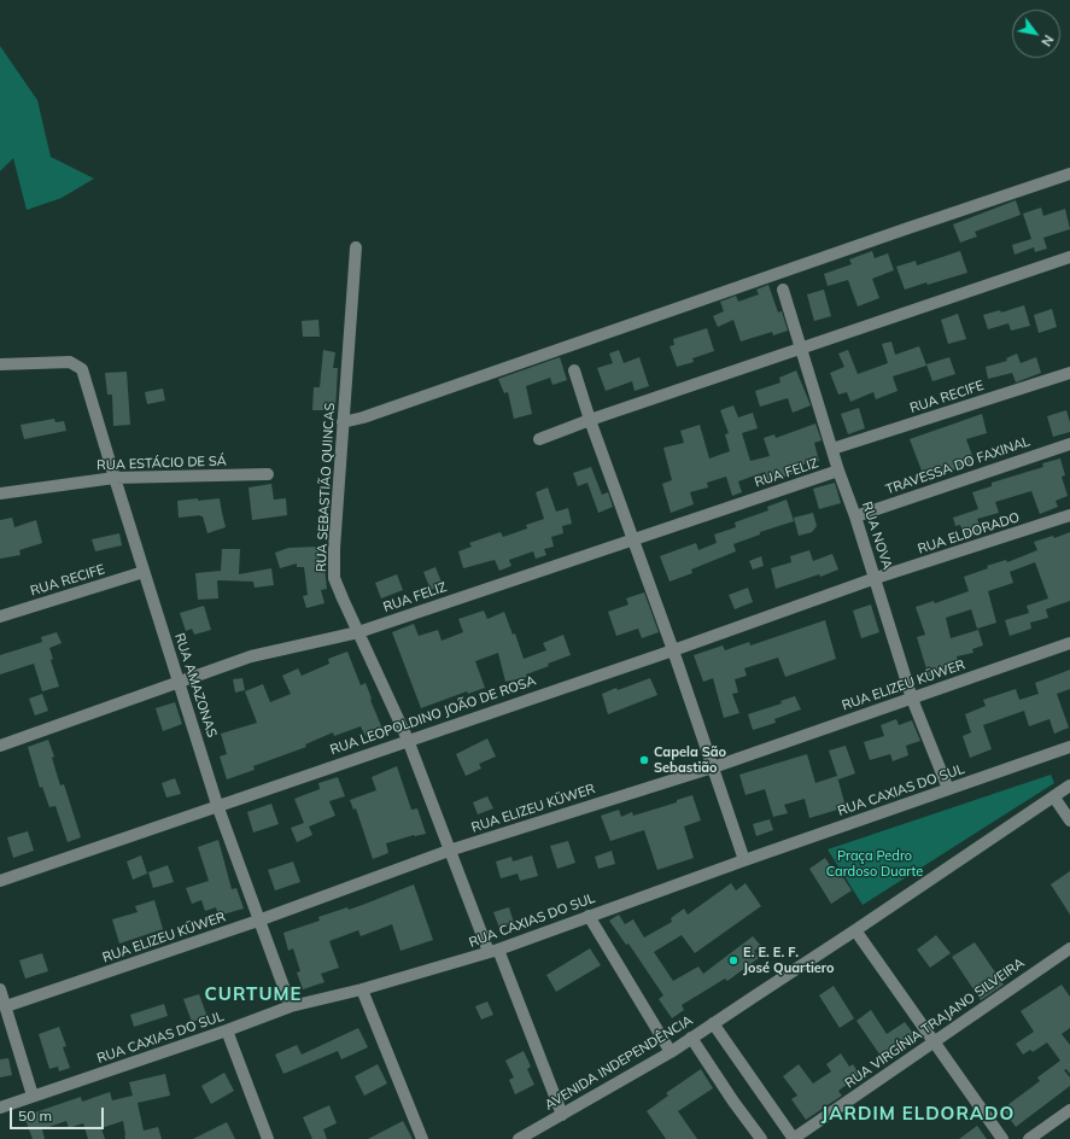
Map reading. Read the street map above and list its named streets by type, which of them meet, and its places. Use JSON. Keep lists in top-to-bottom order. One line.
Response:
{"streets":{"street":["RUA RECIFE","RUA ESTÁCIO DE SÁ","TRAVESSA DO FAXINAL","RUA FELIZ","RUA SEBASTIÃO QUINCAS","RUA ELDORADO","RUA NOVA","RUA AMAZONAS","RUA ELIZEU KÜWER","RUA LEOPOLDINO JOÃO DE ROSA","RUA CAXIAS DO SUL","RUA VIRGÍNIA TRAJANO SILVEIRA","AVENIDA INDEPENDÊNCIA"]},"crossings":[["RUA RECIFE","RUA NOVA"],["RUA RECIFE","RUA AMAZONAS"],["RUA ESTÁCIO DE SÁ","RUA AMAZONAS"],["TRAVESSA DO FAXINAL","RUA NOVA"],["RUA FELIZ","RUA SEBASTIÃO QUINCAS"],["RUA FELIZ","RUA NOVA"],["RUA FELIZ","RUA AMAZONAS"],["RUA SEBASTIÃO QUINCAS","RUA ELIZEU KÜWER"],["RUA SEBASTIÃO QUINCAS","RUA LEOPOLDINO JOÃO DE ROSA"],["RUA SEBASTIÃO QUINCAS","RUA CAXIAS DO SUL"],["RUA SEBASTIÃO QUINCAS","AVENIDA INDEPENDÊNCIA"],["RUA ELDORADO","RUA NOVA"],["RUA ELDORADO","RUA LEOPOLDINO JOÃO DE ROSA"],["RUA NOVA","RUA ELIZEU KÜWER"],["RUA NOVA","RUA LEOPOLDINO JOÃO DE ROSA"],["RUA NOVA","RUA CAXIAS DO SUL"],["RUA AMAZONAS","RUA ELIZEU KÜWER"],["RUA AMAZONAS","RUA LEOPOLDINO JOÃO DE ROSA"],["RUA AMAZONAS","RUA CAXIAS DO SUL"]],"districts":["CURTUME","JARDIM ELDORADO"],"parks":["Praça Pedro Cardoso Duarte"],"places":["Capela São Sebastião","E. E. E. F. José Quartiero"],"scale_bar":"50 m","north":"bottom right"}
